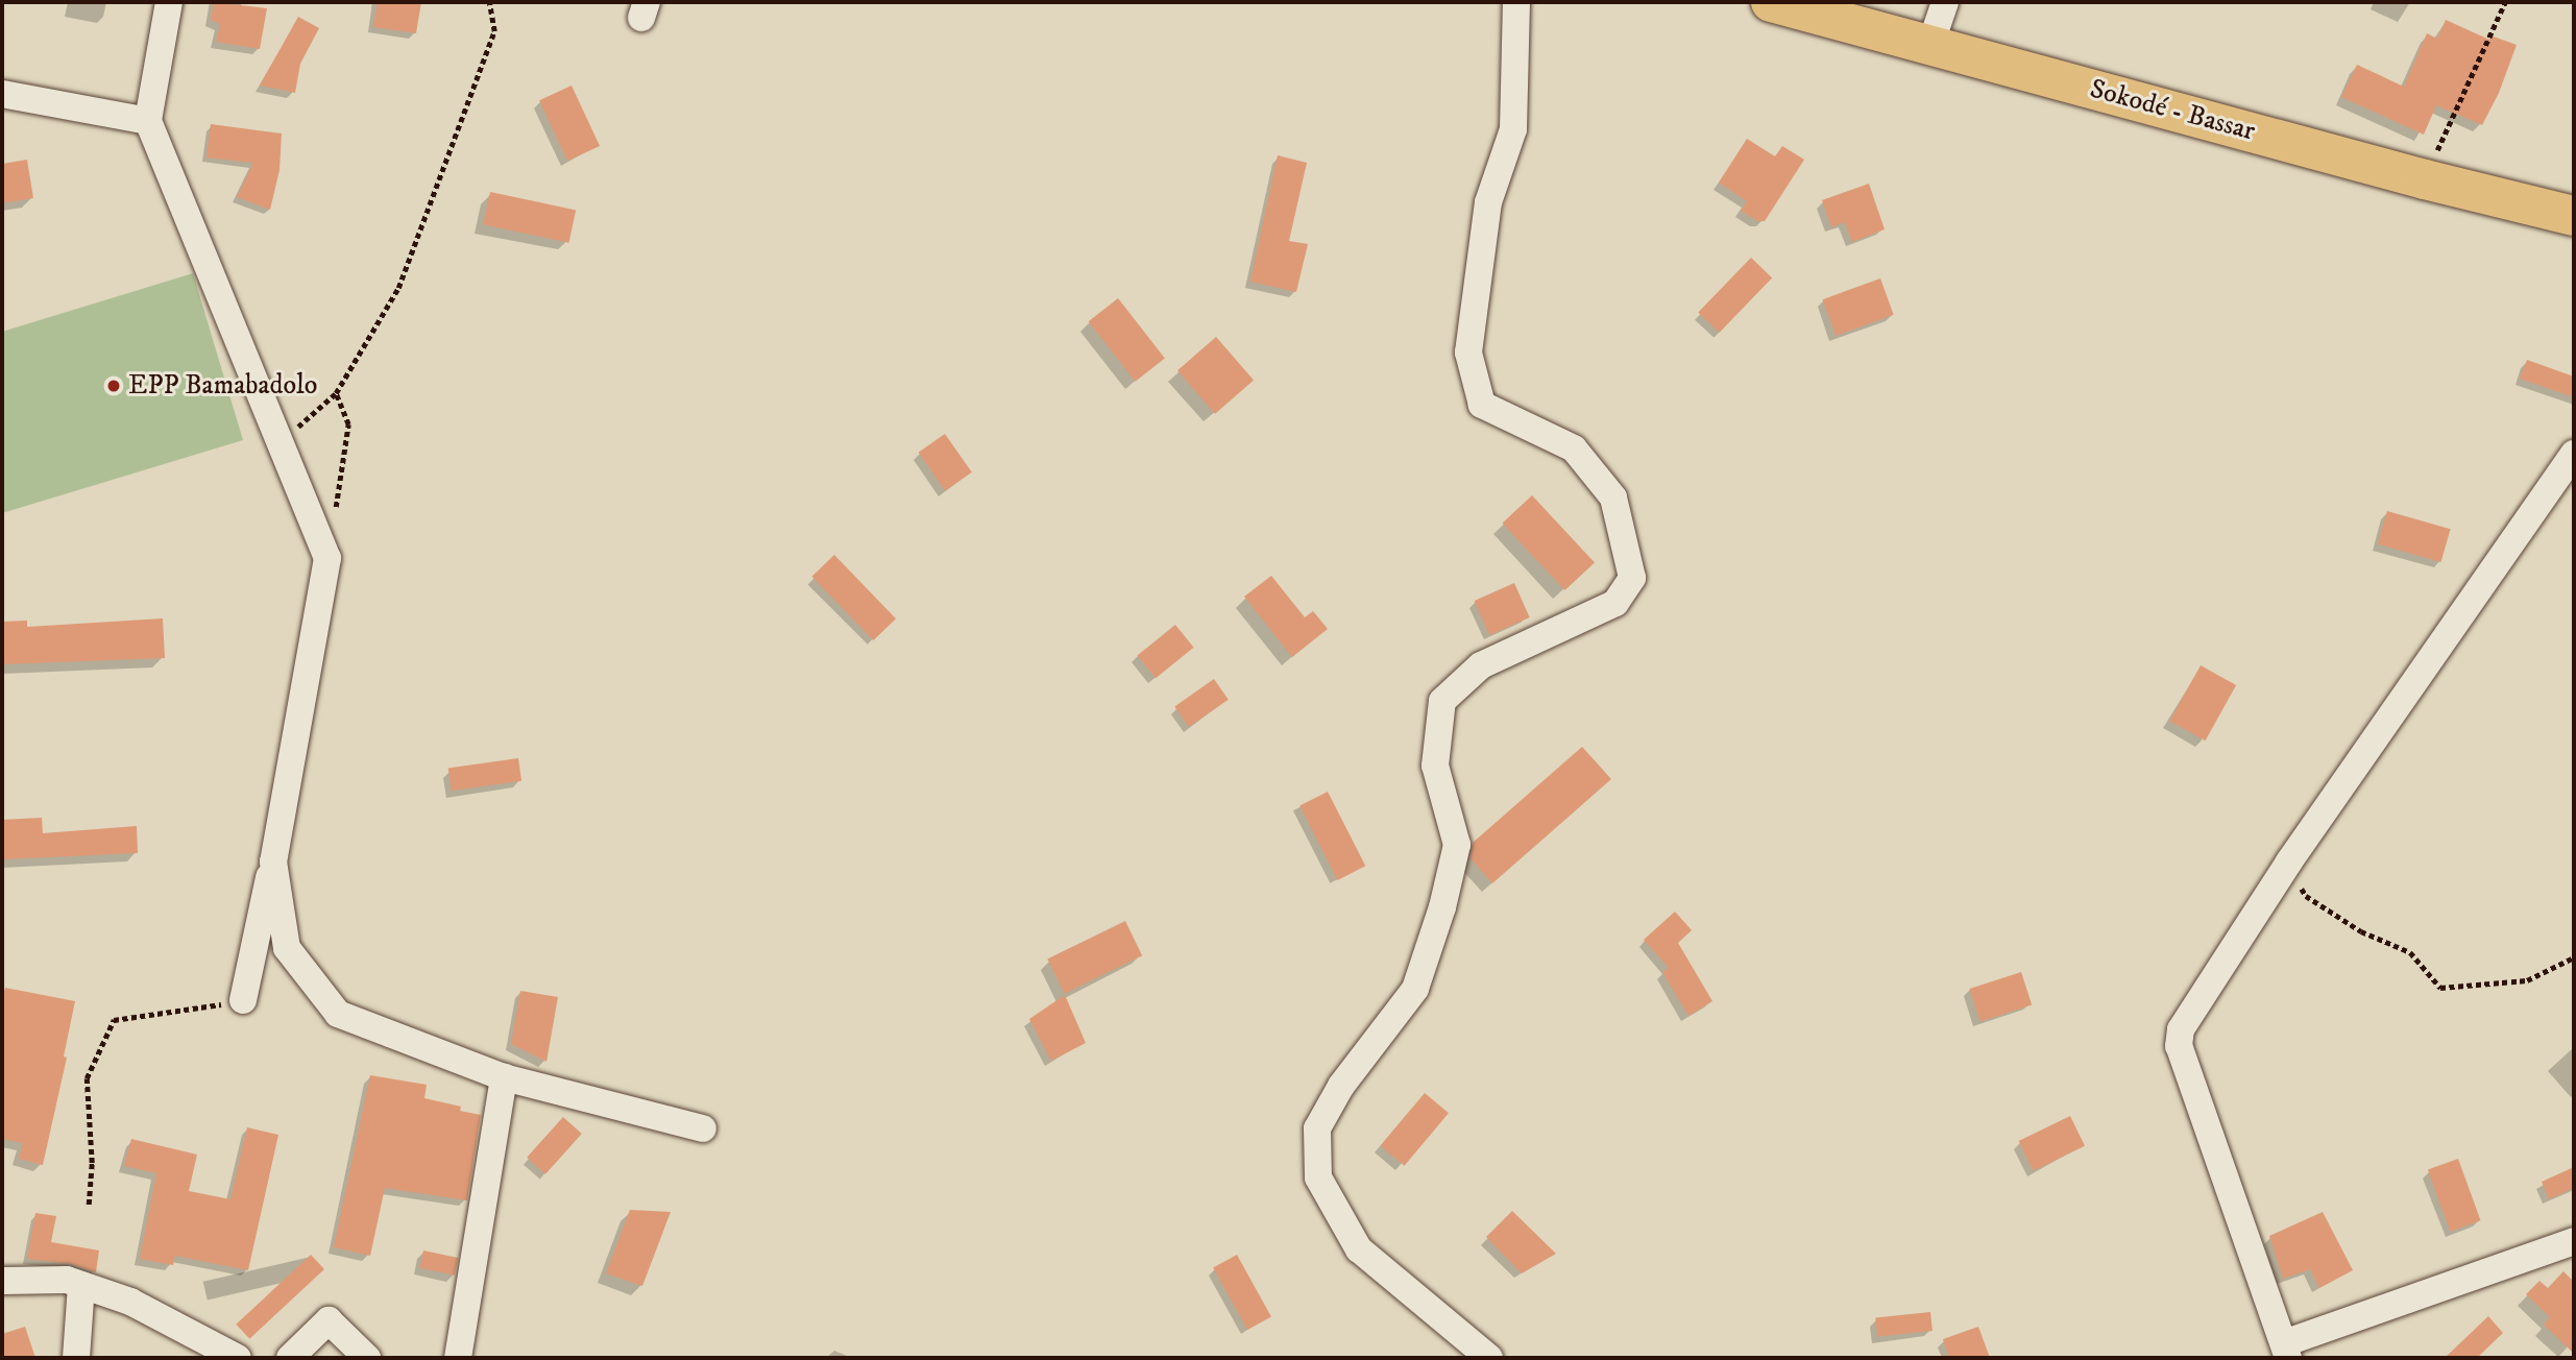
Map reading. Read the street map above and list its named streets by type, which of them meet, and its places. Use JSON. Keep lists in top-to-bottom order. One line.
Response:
{"streets":{"main road":["Sokodé - Bassar"]},"places":["EPP Bamabadolo"]}
